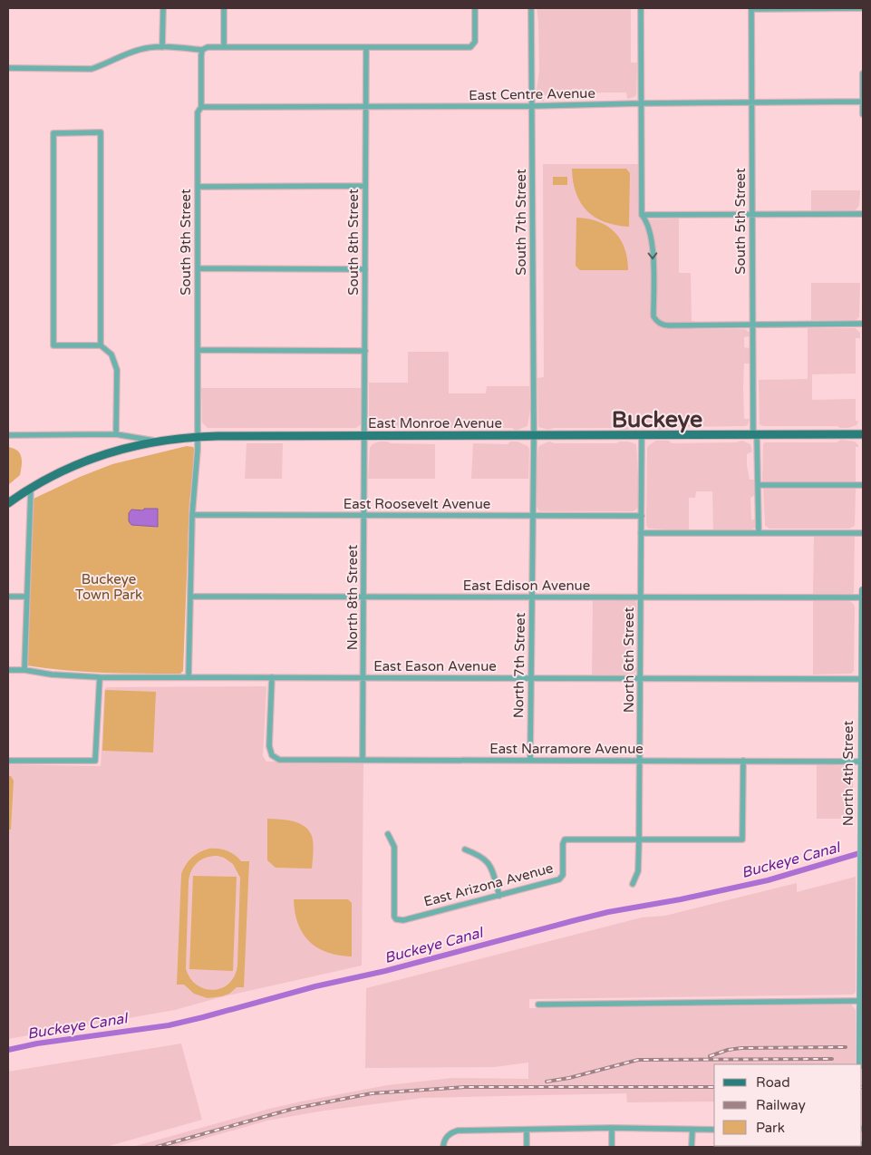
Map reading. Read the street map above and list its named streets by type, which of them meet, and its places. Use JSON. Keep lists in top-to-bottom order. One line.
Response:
{"streets":{"main road":["East Monroe Avenue"],"street":["East Centre Avenue","South 5th Street","South 7th Street","South 9th Street","South 8th Street","East Roosevelt Avenue","East Edison Avenue","North 8th Street","North 6th Street","North 7th Street","East Eason Avenue","East Narramore Avenue","North 4th Street","East Arizona Avenue"]},"crossings":[["East Centre Avenue","South 5th Street"],["East Centre Avenue","South 7th Street"],["East Centre Avenue","South 9th Street"],["East Centre Avenue","South 8th Street"],["South 5th Street","East Monroe Avenue"],["South 7th Street","East Monroe Avenue"],["South 7th Street","North 7th Street"],["South 9th Street","East Monroe Avenue"],["South 9th Street","East Roosevelt Avenue"],["South 9th Street","East Edison Avenue"],["South 9th Street","East Eason Avenue"],["South 8th Street","East Monroe Avenue"],["South 8th Street","North 8th Street"],["East Monroe Avenue","North 8th Street"],["East Monroe Avenue","North 6th Street"],["East Monroe Avenue","North 7th Street"],["East Roosevelt Avenue","North 8th Street"],["East Roosevelt Avenue","North 6th Street"],["East Roosevelt Avenue","North 7th Street"],["East Edison Avenue","North 8th Street"],["East Edison Avenue","North 6th Street"],["East Edison Avenue","North 7th Street"],["East Edison Avenue","North 4th Street"],["North 8th Street","East Eason Avenue"],["North 8th Street","East Narramore Avenue"],["North 6th Street","East Eason Avenue"],["North 6th Street","East Narramore Avenue"],["North 6th Street","East Arizona Avenue"],["North 7th Street","East Eason Avenue"],["North 7th Street","East Narramore Avenue"],["East Eason Avenue","East Narramore Avenue"],["East Eason Avenue","North 4th Street"],["East Narramore Avenue","North 4th Street"],["East Narramore Avenue","East Arizona Avenue"]],"districts":["Buckeye"],"water":["Buckeye Canal"],"parks":["Buckeye Town Park"],"legend":["Road","Railway","Park"]}
